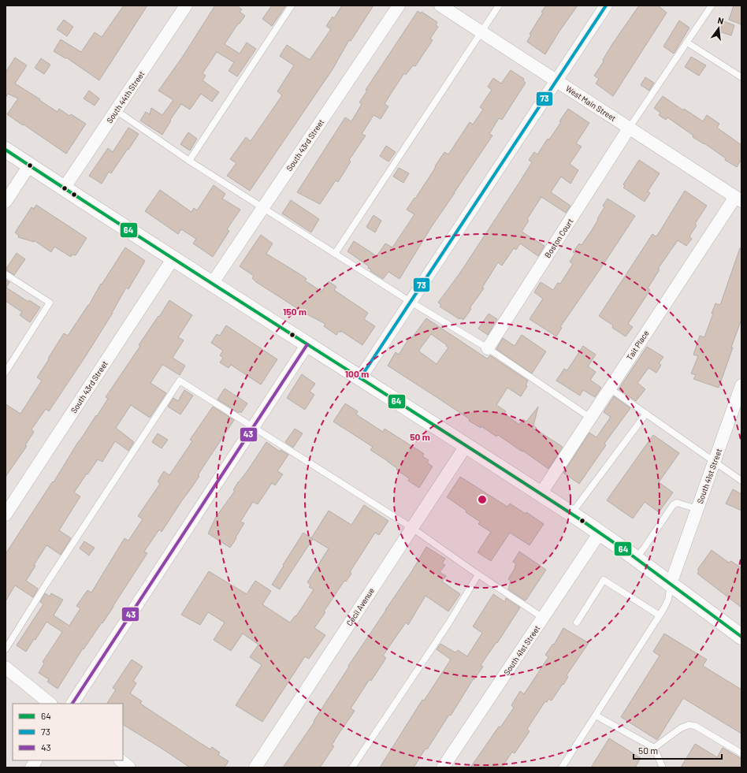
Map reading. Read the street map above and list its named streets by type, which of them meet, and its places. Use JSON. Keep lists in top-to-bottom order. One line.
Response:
{"streets":{"street":["South 44th Street","West Main Street","South 43rd Street","Boston Court","Tait Place","South 41st Street","Cecil Avenue"]},"crossings":[["West Main Street","Boston Court"],["West Main Street","Tait Place"]],"lines":["transit line 73","transit line 64","transit line 43"],"legend":["64","73","43"],"scale_bar":"50 m","north":"top","rings":["150 m","100 m","50 m"]}
